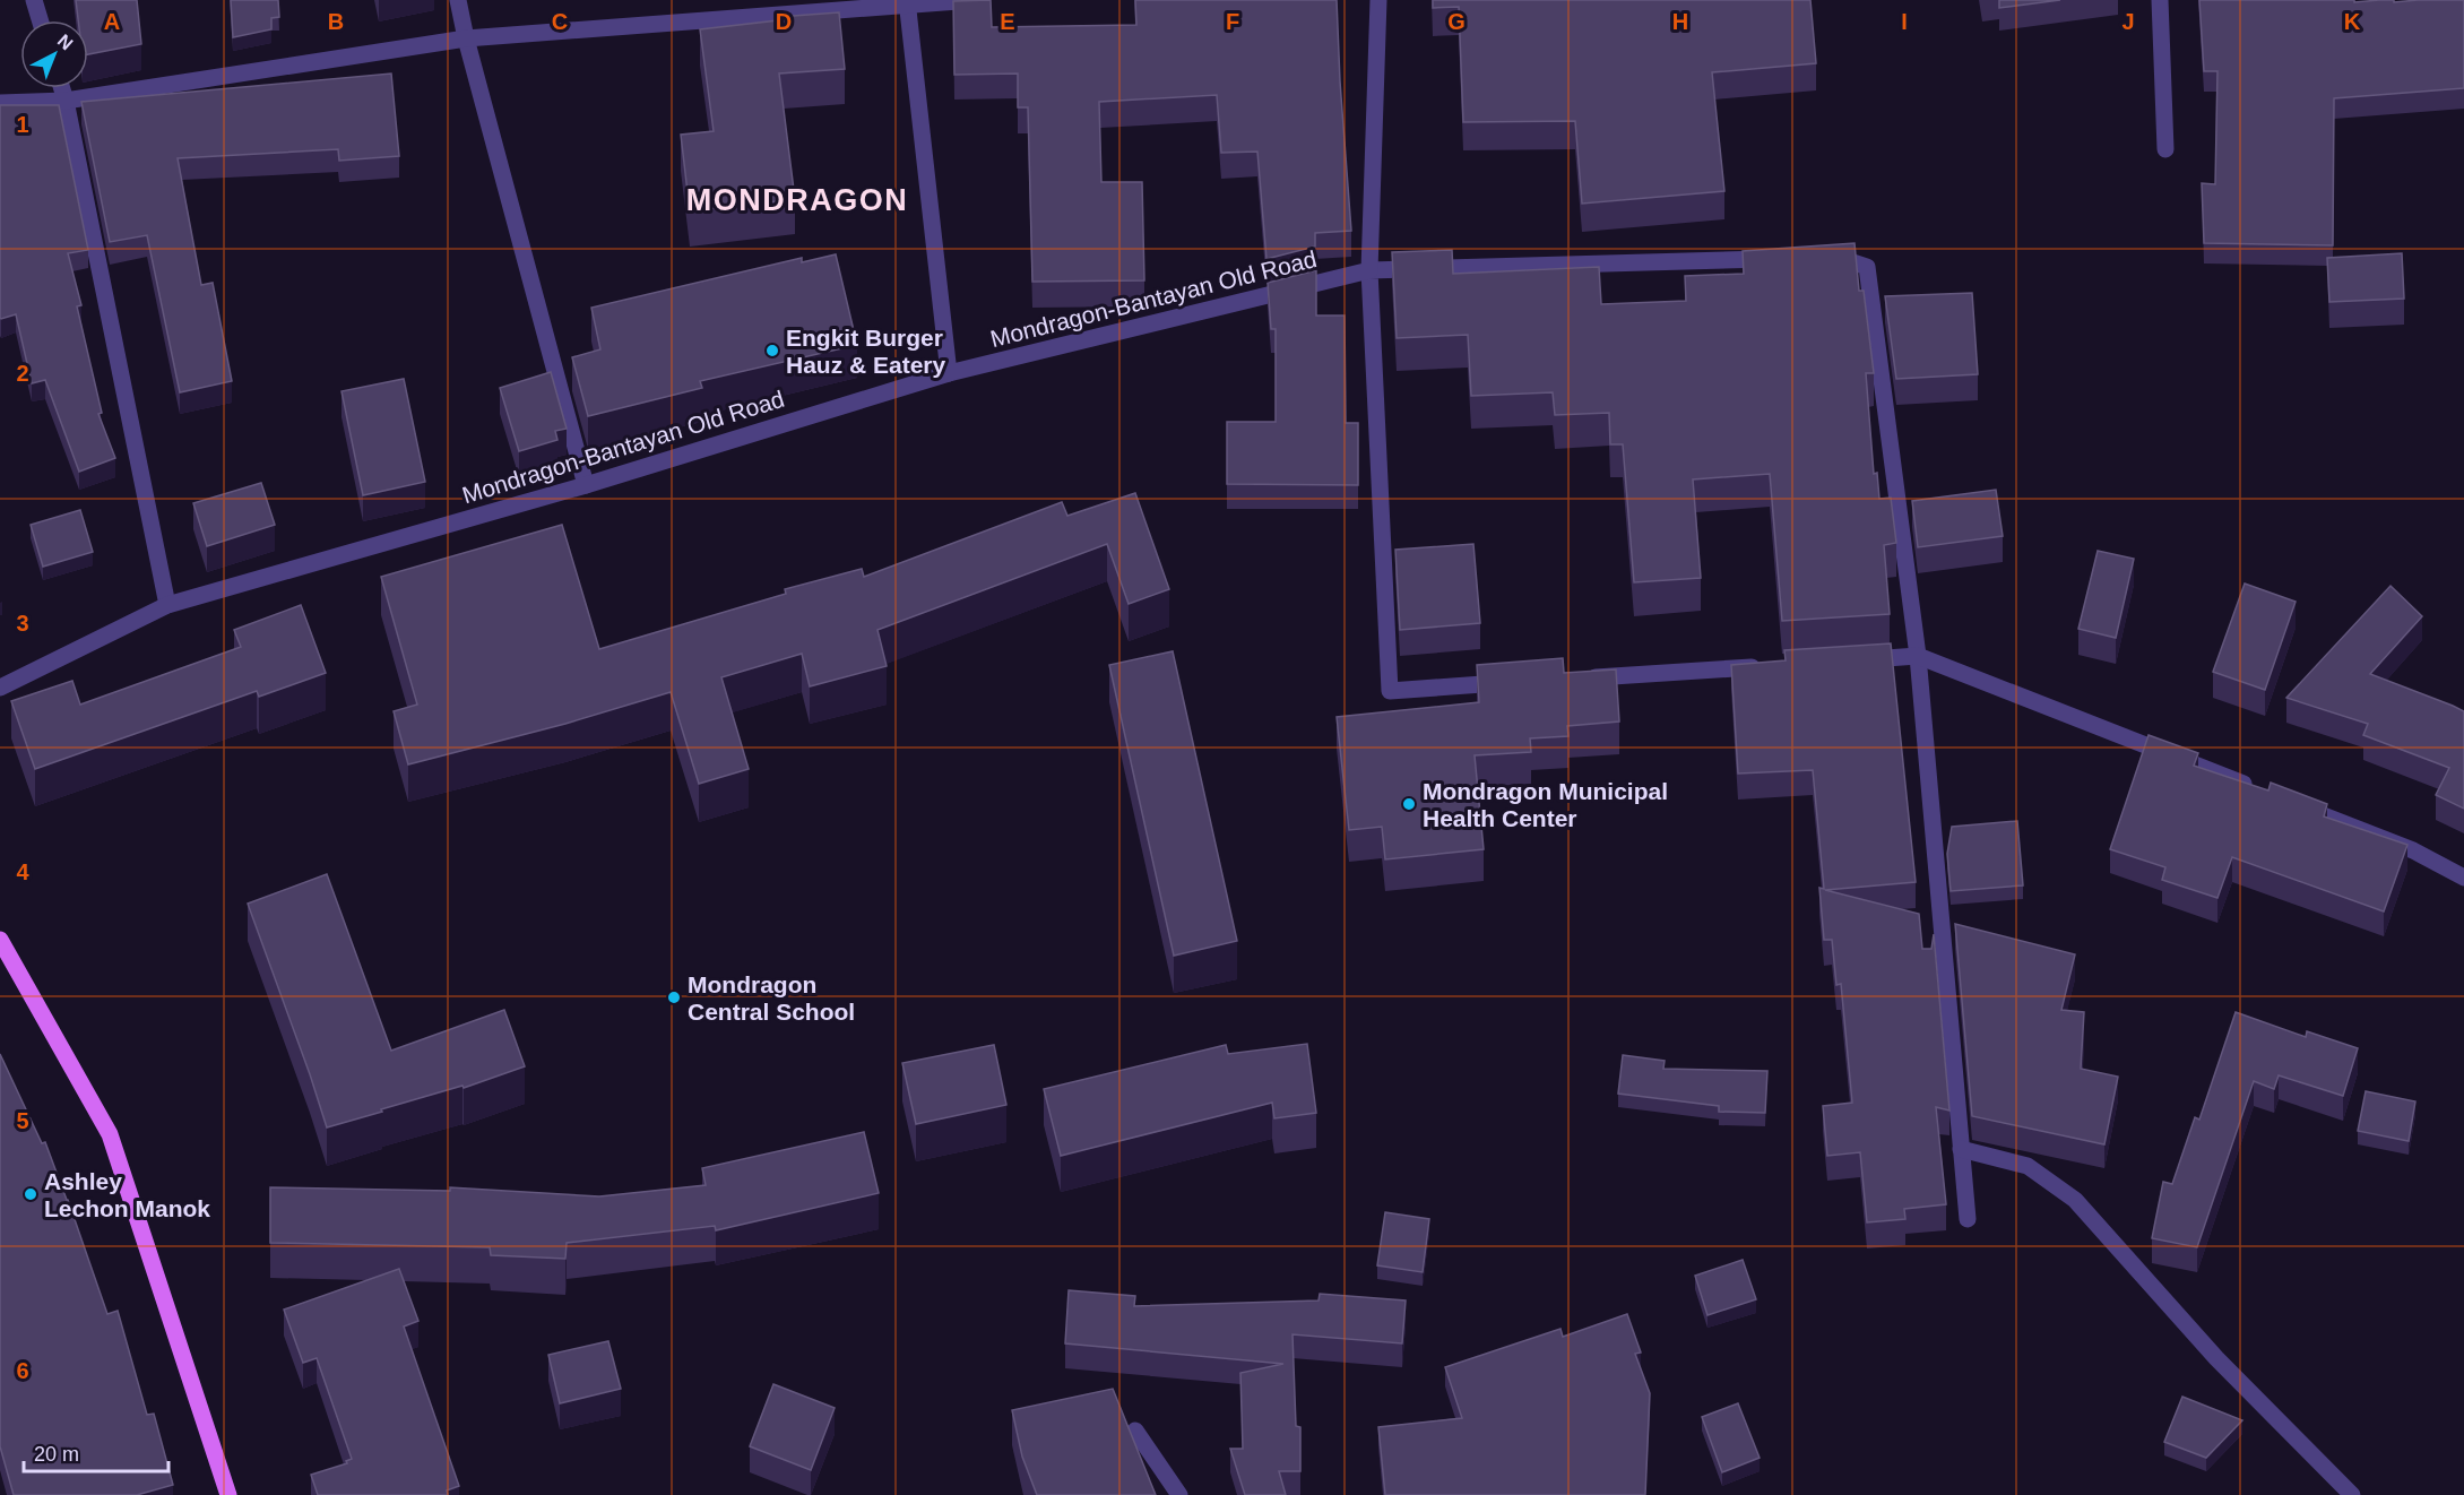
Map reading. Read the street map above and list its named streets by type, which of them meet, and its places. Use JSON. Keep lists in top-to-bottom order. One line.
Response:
{"streets":{"street":["Mondragon-Bantayan Old Road"]},"districts":["MONDRAGON"],"places":["Engkit Burger Hauz & Eatery","Mondragon Municipal Health Center","Mondragon Central School","Ashley Lechon Manok"],"scale_bar":"20 m","north":"top right","grid":{"columns":["A","B","C","D","E","F","G","H","I","J","K"],"rows":["1","2","3","4","5","6"]}}
